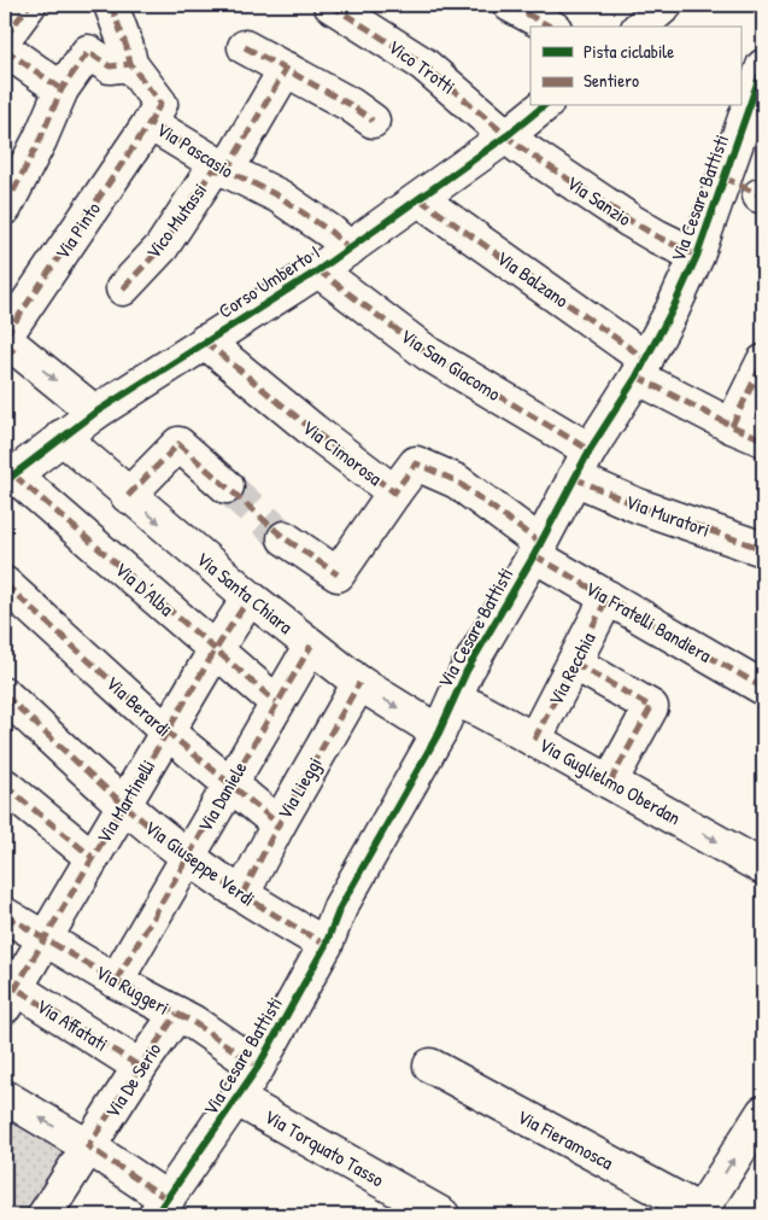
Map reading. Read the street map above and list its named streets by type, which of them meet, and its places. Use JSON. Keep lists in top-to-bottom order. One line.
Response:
{"streets":{"street":["Vico Trotti","Via Pascasio","Via Cesare Battisti","Via Sanzio","Vico Mutassi","Via Pinto","Via Balzano","Corso Umberto I","Via San Giacomo","Via Cimorosa","Via Muratori","Via D'Alba","Via Santa Chiara","Via Fratelli Bandiera","Via Recchia","Via Berardi","Via Guglielmo Oberdan","Via Lieggi","Via Daniele","Via Martinelli","Via Giuseppe Verdi","Via Ruggeri","Via Affatati","Via De Serio","Via Fieramosca","Via Torquato Tasso"]},"crossings":[["Vico Trotti","Via Sanzio"],["Vico Trotti","Corso Umberto I"],["Via Pascasio","Vico Mutassi"],["Via Pascasio","Via Pinto"],["Via Pascasio","Corso Umberto I"],["Via Cesare Battisti","Via Sanzio"],["Via Cesare Battisti","Via Balzano"],["Via Cesare Battisti","Via San Giacomo"],["Via Cesare Battisti","Via Cimorosa"],["Via Cesare Battisti","Via Muratori"],["Via Cesare Battisti","Via Santa Chiara"],["Via Cesare Battisti","Via Fratelli Bandiera"],["Via Cesare Battisti","Via Guglielmo Oberdan"],["Via Cesare Battisti","Via Giuseppe Verdi"],["Via Cesare Battisti","Via Ruggeri"],["Via Cesare Battisti","Via Torquato Tasso"],["Via Sanzio","Corso Umberto I"],["Via Balzano","Corso Umberto I"],["Corso Umberto I","Via San Giacomo"],["Corso Umberto I","Via Cimorosa"],["Corso Umberto I","Via D'Alba"],["Corso Umberto I","Via Santa Chiara"],["Via Cimorosa","Via Fratelli Bandiera"],["Via D'Alba","Via Daniele"],["Via D'Alba","Via Martinelli"],["Via Santa Chiara","Via Lieggi"],["Via Santa Chiara","Via Daniele"],["Via Santa Chiara","Via Martinelli"],["Via Fratelli Bandiera","Via Recchia"],["Via Recchia","Via Guglielmo Oberdan"],["Via Berardi","Via Lieggi"],["Via Berardi","Via Daniele"],["Via Berardi","Via Martinelli"],["Via Lieggi","Via Giuseppe Verdi"],["Via Daniele","Via Giuseppe Verdi"],["Via Daniele","Via Ruggeri"],["Via Martinelli","Via Giuseppe Verdi"],["Via Martinelli","Via Ruggeri"],["Via Martinelli","Via Affatati"],["Via Ruggeri","Via De Serio"],["Via Affatati","Via De Serio"]],"one_way":["Via Santa Chiara","Via Guglielmo Oberdan"],"legend":["Pista ciclabile","Sentiero"]}
